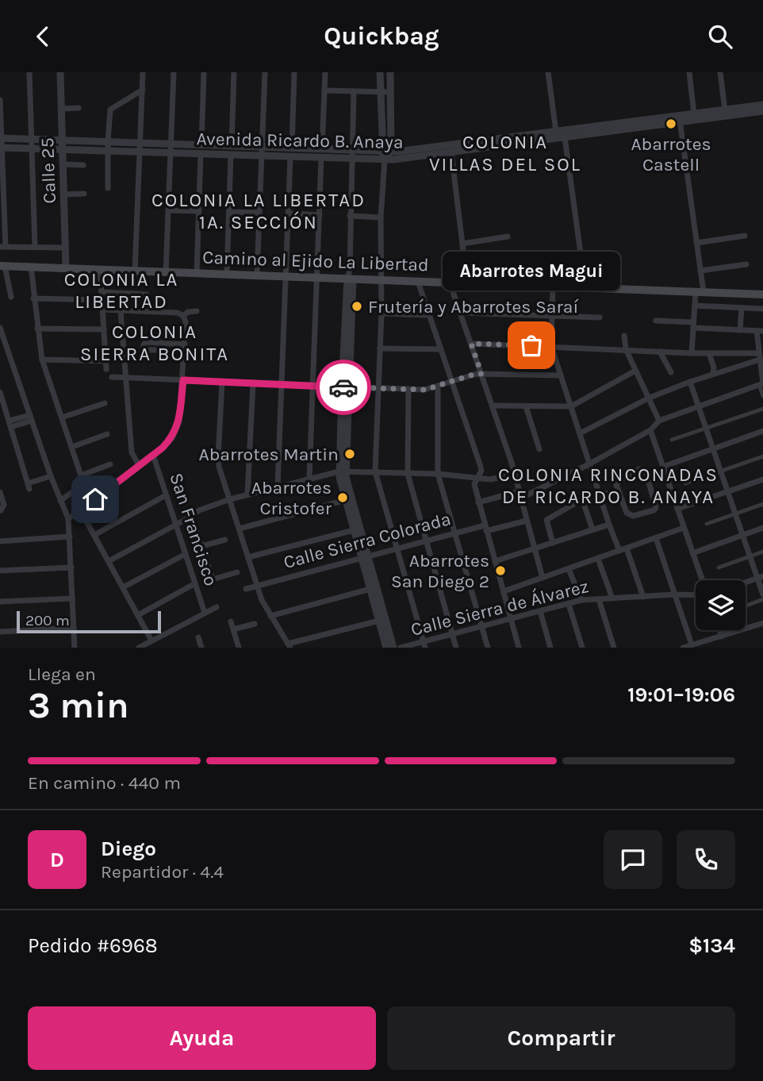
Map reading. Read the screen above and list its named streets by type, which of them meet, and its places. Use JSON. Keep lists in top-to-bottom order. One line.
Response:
{"streets":{"main road":["Camino al Ejido La Libertad"],"street":["Avenida Ricardo B. Anaya","Calle 25","San Francisco","Calle Sierra Colorada","Calle Sierra de Álvarez"]},"crossings":[["Avenida Ricardo B. Anaya","Calle 25"],["Calle 25","Camino al Ejido La Libertad"]],"districts":["COLONIA VILLAS DEL SOL","COLONIA LA LIBERTAD 1A. SECCIÓN","COLONIA LA LIBERTAD","COLONIA SIERRA BONITA","COLONIA RINCONADAS DE RICARDO B. ANAYA"],"places":["Abarrotes Castell","Frutería y Abarrotes Saraí","Abarrotes Magui","Abarrotes Martin","Abarrotes Cristofer","Abarrotes San Diego 2"],"scale_bar":"200 m","page":{"header":"Quickbag","bubble":"Abarrotes Magui","scale":"200 m","heading":["3 min","Llega en","19:01–19:06"],"panel":["Diego","Repartidor · 4.4","Pedido #6968","$134"],"bar":"En camino · 440 m","round":"D","buttons":["Ayuda","Compartir"]}}
